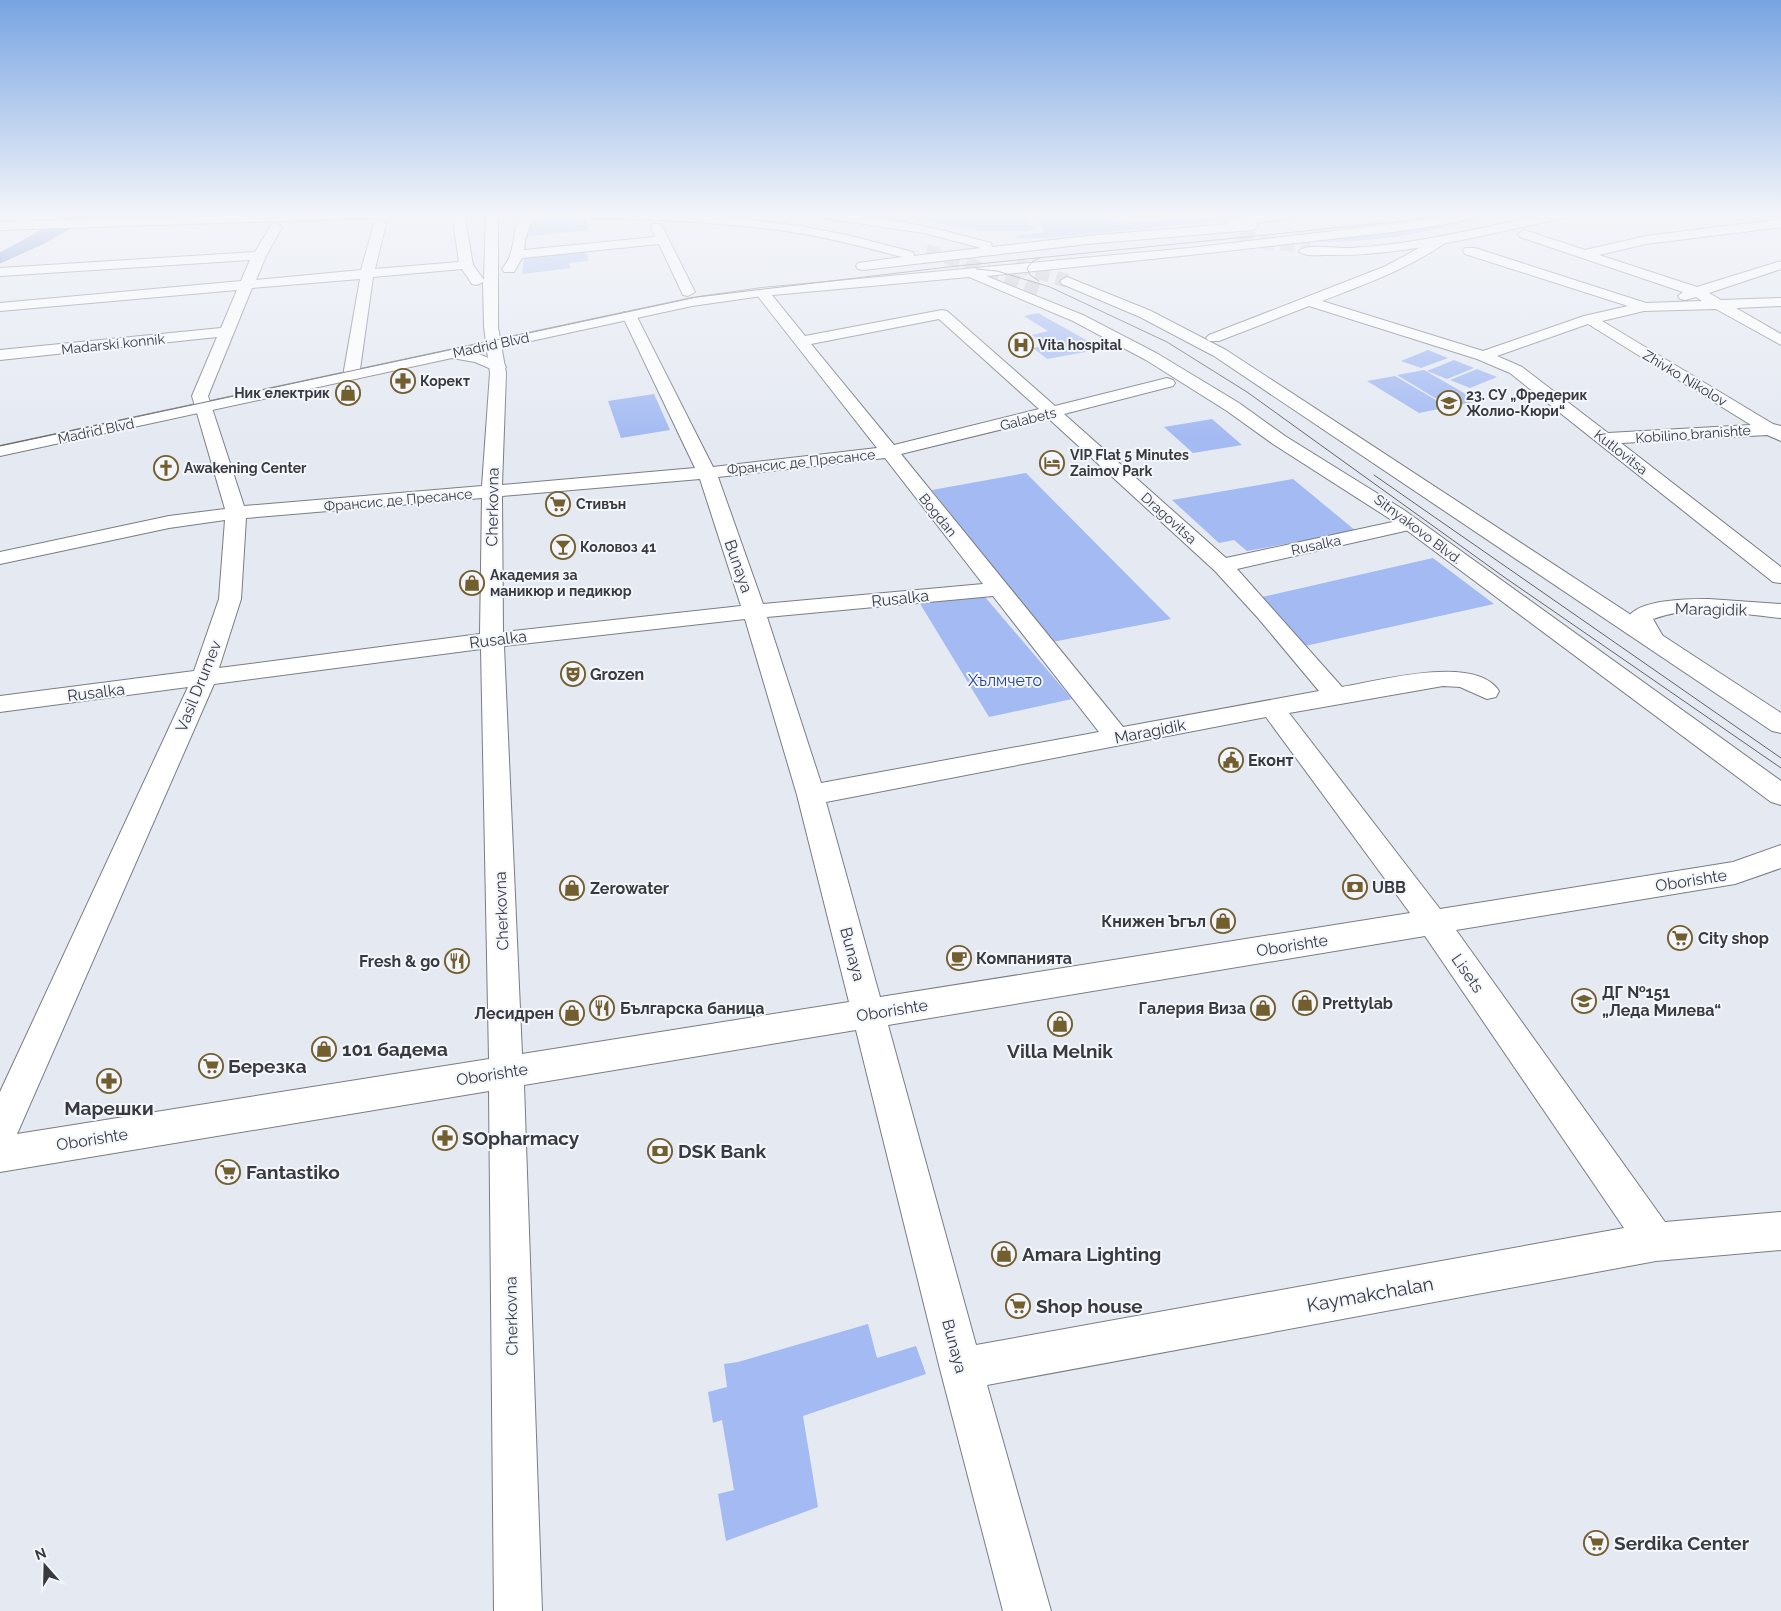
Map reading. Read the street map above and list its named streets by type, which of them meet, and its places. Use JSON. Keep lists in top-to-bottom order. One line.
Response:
{"streets":{"street":["Madarski konnik","Madrid Blvd","Zhivko Nikolov","Galabets","Kobilino branishte","Kutlovitsa","Франсис де Пресансе","Cherkovna","Bogdan","Dragovitsa","Sitnyakovo Blvd.","Rusalka","Bunaya","Maragidik","Vasil Drumev","Oborishte","Lisets","Kaymakchalan"]},"crossings":[["Madrid Blvd","Cherkovna"],["Madrid Blvd","Bogdan"],["Madrid Blvd","Bunaya"],["Madrid Blvd","Vasil Drumev"],["Zhivko Nikolov","Kobilino branishte"],["Galabets","Франсис де Пресансе"],["Galabets","Bogdan"],["Galabets","Dragovitsa"],["Kobilino branishte","Kutlovitsa"],["Франсис де Пресансе","Cherkovna"],["Франсис де Пресансе","Bogdan"],["Франсис де Пресансе","Bunaya"],["Франсис де Пресансе","Vasil Drumev"],["Cherkovna","Rusalka"],["Cherkovna","Oborishte"],["Bogdan","Dragovitsa"],["Bogdan","Rusalka"],["Bogdan","Maragidik"],["Dragovitsa","Rusalka"],["Dragovitsa","Maragidik"],["Sitnyakovo Blvd.","Rusalka"],["Rusalka","Bunaya"],["Rusalka","Vasil Drumev"],["Bunaya","Maragidik"],["Bunaya","Oborishte"],["Bunaya","Kaymakchalan"],["Maragidik","Lisets"],["Oborishte","Lisets"],["Lisets","Kaymakchalan"]],"parks":["Хълмчето"],"places":{"hospital":["Vita hospital"],"pharmacy":["Корект","Марешки","SOpharmacy"],"shop":["Ник електрик","Академия за маникюр и педикюр","Zerowater","Книжен Ъгъл","Prettylab","Галерия Виза","Лесидрен","Villa Melnik","101 бадема","Amara Lighting"],"school or university":["23. СУ „Фредерик Жолио-Кюри“","ДГ №151 „Леда Милева“"],"hotel":["VIP Flat 5 Minutes Zaimov Park"],"church":["Awakening Center"],"supermarket":["Стивън","City shop","Березка","Fantastiko","Shop house","Serdika Center"],"bar":["Коловоз 41"],"theatre":["Grozen"],"public building":["Еконт"],"bank":["UBB","DSK Bank"],"cafe":["Компанията"],"restaurant":["Fresh & go","Българска баница"]},"north":"top"}
